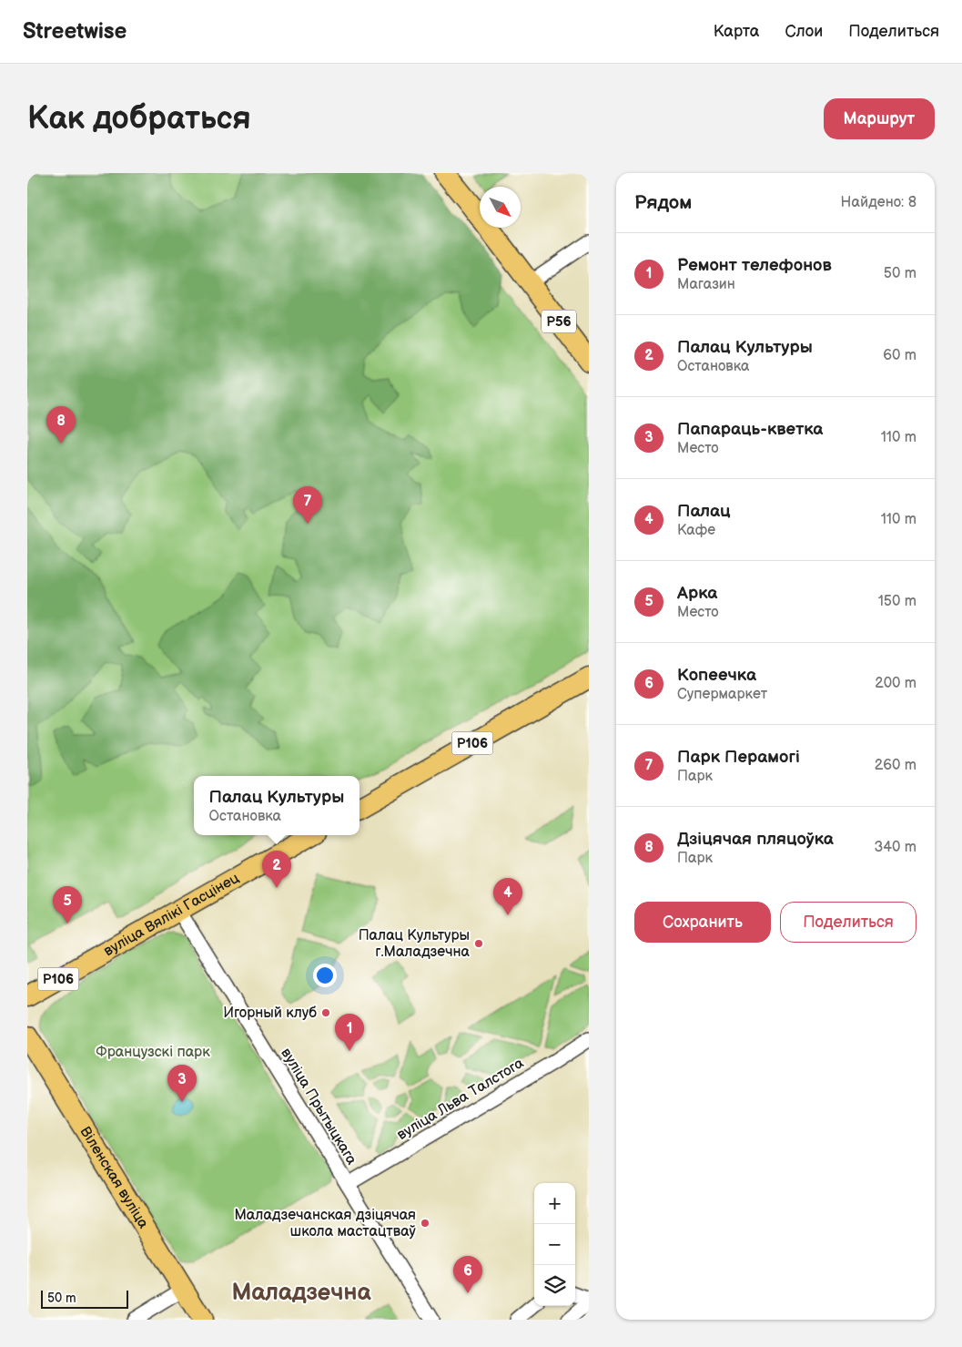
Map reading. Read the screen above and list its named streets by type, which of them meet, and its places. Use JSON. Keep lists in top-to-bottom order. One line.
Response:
{"streets":{"main road":["Р56","Р106","вуліца Вялікі Гасцінец","Віленская вуліца"],"street":["вуліца Льва Талстога","вуліца Прытыцкага"]},"crossings":[["вуліца Вялікі Гасцінец","вуліца Прытыцкага"],["вуліца Льва Талстога","вуліца Прытыцкага"]],"districts":["Маладзечна"],"parks":["Французскі парк"],"places":["Палац Культуры г.Маладзечна","Игорный клуб","Маладзечанская дзіцячая школа мастацтваў"],"scale_bar":"50 m","north":"bottom right","page":{"header":"Streetwise","nav":["Карта","Слои","Поделиться"],"buttons":["Маршрут",["Сохранить","Поделиться"]],"title":"Как добраться","heading":["Рядом","Найдено: 8"],"list":[{"mark":"1","name":"Ремонт телефонов","note":"Магазин","value":"50 m"},{"mark":"2","name":"Палац Культуры","note":"Остановка","value":"60 m"},{"mark":"3","name":"Папараць-кветка","note":"Место","value":"110 m"},{"mark":"4","name":"Палац","note":"Кафе","value":"110 m"},{"mark":"5","name":"Арка","note":"Место","value":"150 m"},{"mark":"6","name":"Копеечка","note":"Супермаркет","value":"200 m"},{"mark":"7","name":"Парк Перамогі","note":"Парк","value":"260 m"},{"mark":"8","name":"Дзіцячая пляцоўка","note":"Парк","value":"340 m"}],"pins":["8","7","2","4","5","1","3","6"],"popup":["Палац Культуры","Остановка"],"map_buttons":["+","−"],"scale":"50 m"}}
